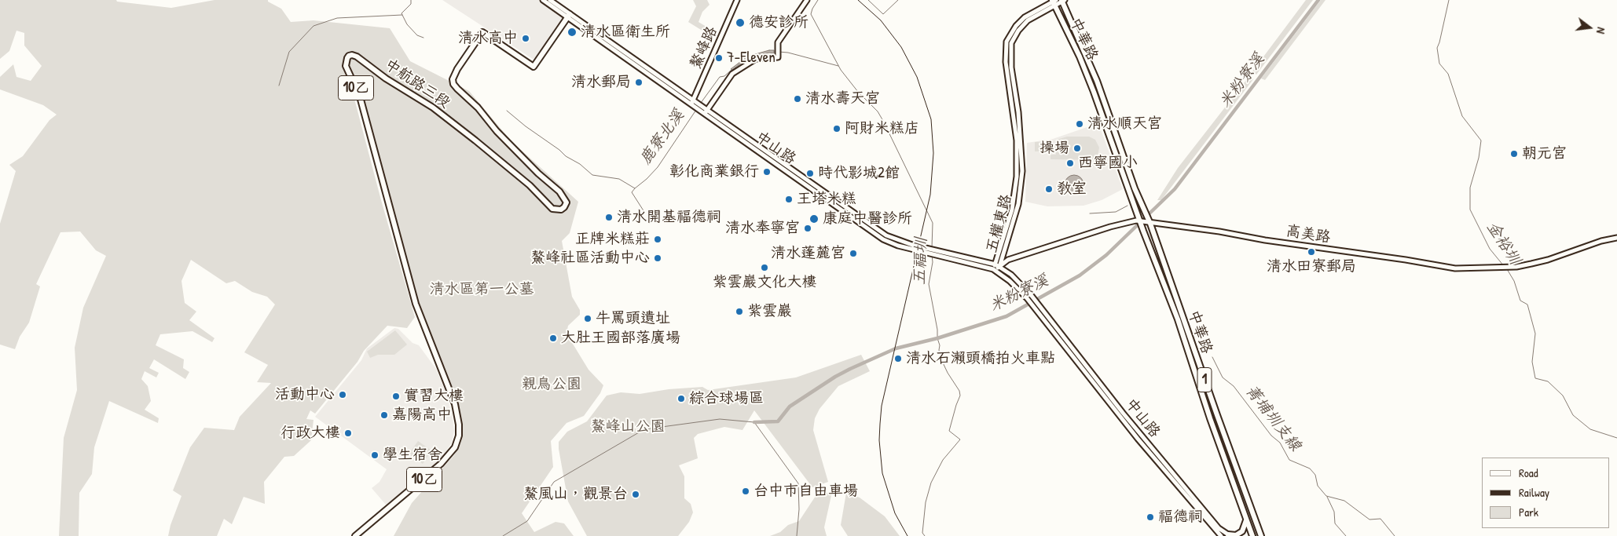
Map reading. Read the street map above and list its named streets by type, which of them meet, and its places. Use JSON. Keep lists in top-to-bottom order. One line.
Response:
{"streets":{"main road":["中華路","中航路三段","10乙","1"],"street":["鰲峰路","中山路","五權東路","高美路"]},"crossings":[["中華路","五權東路"],["中華路","高美路"],["鰲峰路","中山路"],["中航路三段","中山路"],["中山路","五權東路"],["中山路","高美路"],["五權東路","高美路"]],"water":["米粉寮溪","鹿寮北溪","金裕圳","五福圳","菁埔圳支線"],"parks":["清水區第一公墓","親鳥公園","鰲峰山公園"],"places":["德安診所","清水區衛生所","清水高中","7-Eleven","清水郵局","清水壽天宮","清水順天宮","阿財米糕店","操場","朝元宮","西寧國小","彰化商業銀行","時代影城2館","教室","王塔米糕","清水開基福德祠","康庭中醫診所","清水奉寧宮","正牌米糕莊","清水田寮郵局","清水蓬麓宮","鰲峰社區活動中心","紫雲巖文化大樓","紫雲巖","牛罵頭遺址","大肚王國部落廣場","清水石瀨頭橋拍火車點","活動中心","實習大樓","綜合球場區","嘉陽高中","行政大樓","學生宿舍","台中市自由車場","鰲風山，觀景台","福德祠"],"legend":["Road","Railway","Park"],"north":"right"}
